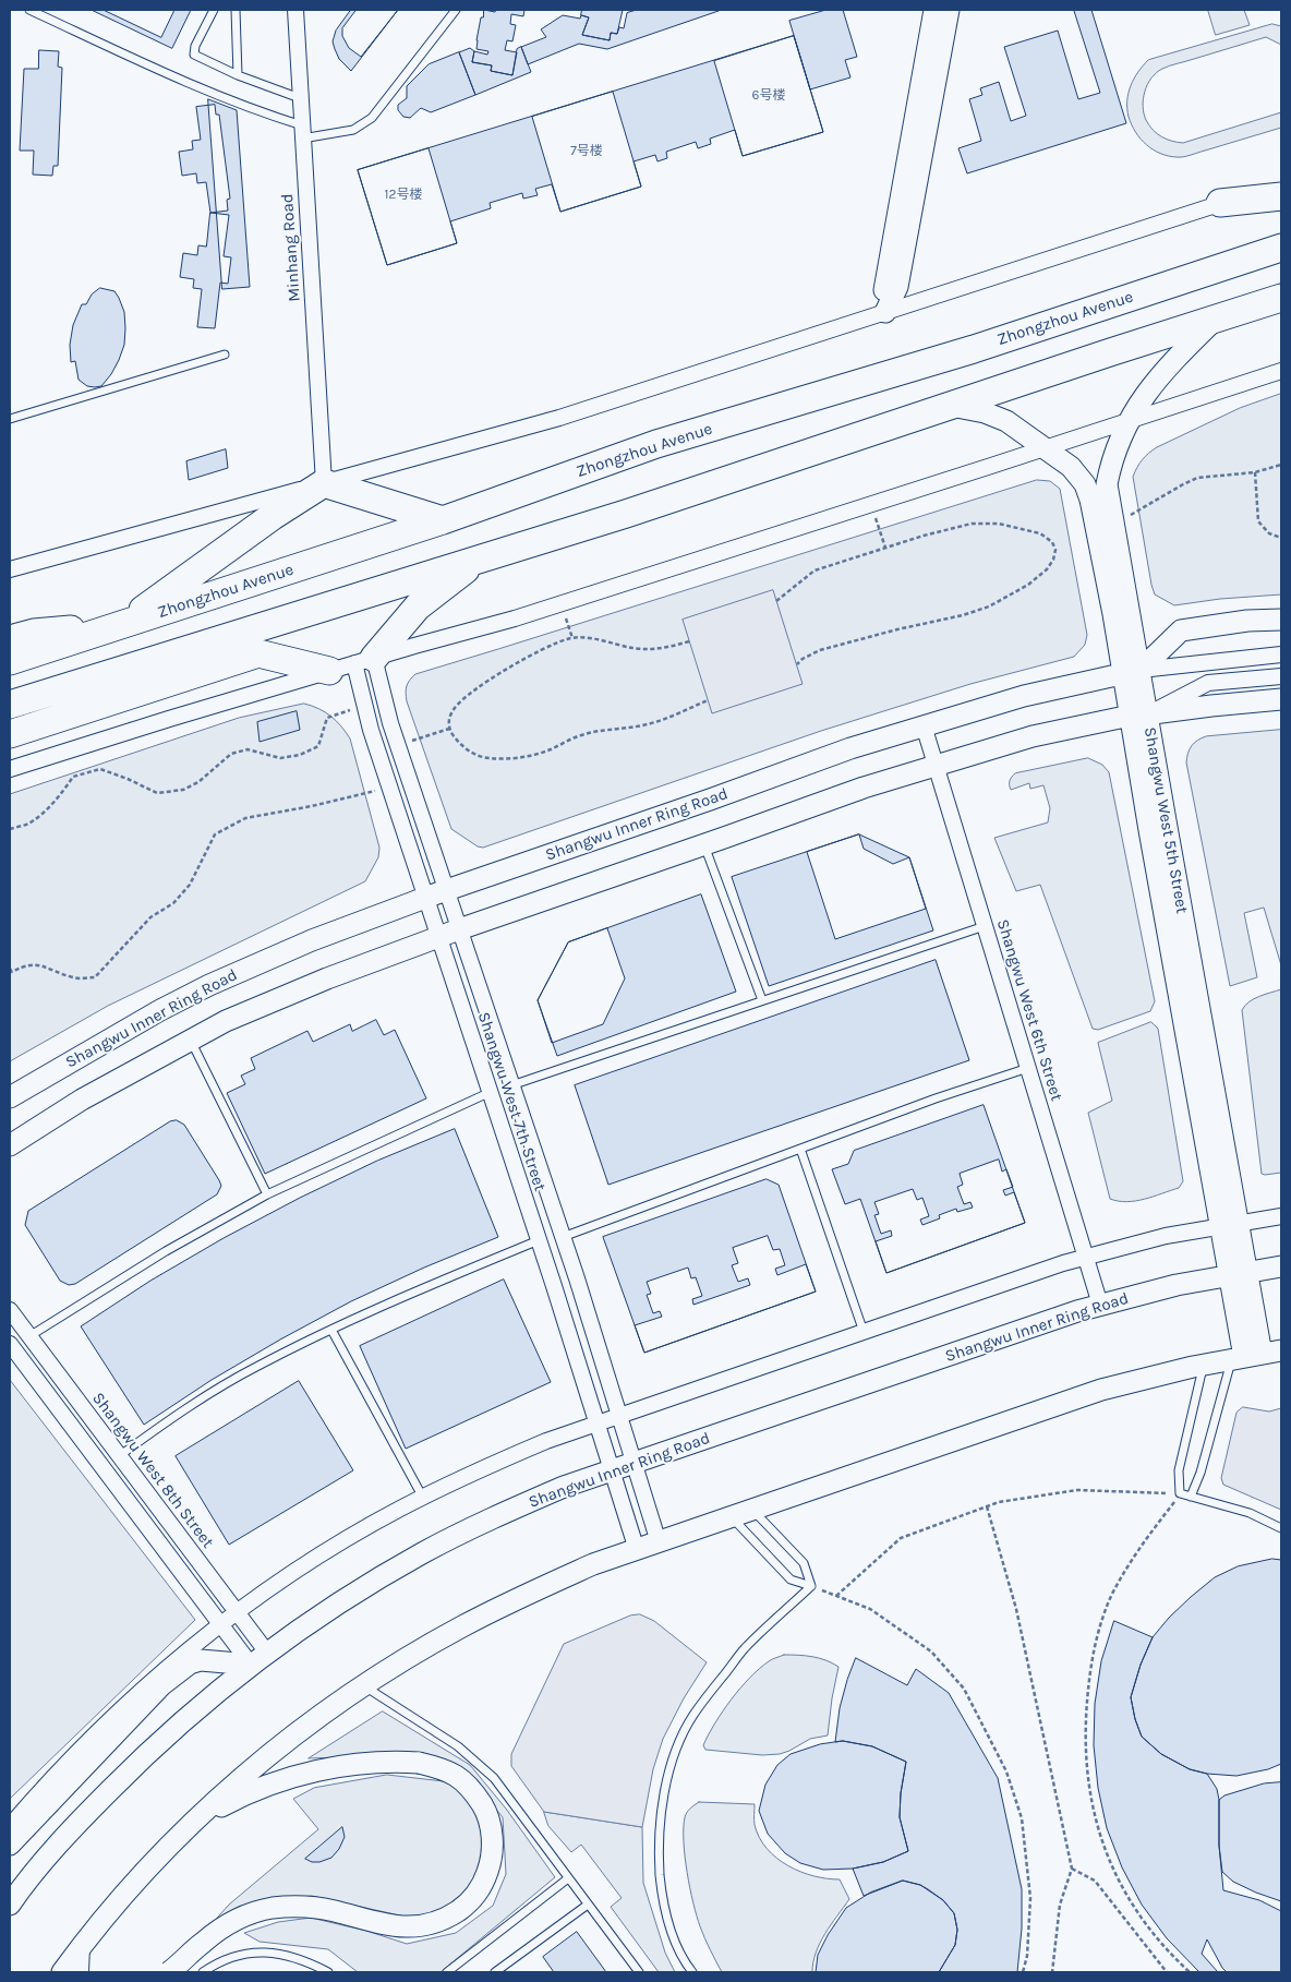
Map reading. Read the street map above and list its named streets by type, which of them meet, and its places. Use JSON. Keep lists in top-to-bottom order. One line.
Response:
{"streets":{"highway":["Zhongzhou Avenue"],"street":["Minhang Road","Shangwu West 5th Street","Shangwu Inner Ring Road","Shangwu West 6th Street","Shangwu West 7th Street","Shangwu West 8th Street"]},"crossings":[["Shangwu West 5th Street","Shangwu Inner Ring Road"],["Shangwu Inner Ring Road","Shangwu West 6th Street"],["Shangwu Inner Ring Road","Shangwu West 7th Street"],["Shangwu Inner Ring Road","Shangwu West 8th Street"]],"house_numbers":["6号楼","7号楼","12号楼"]}
